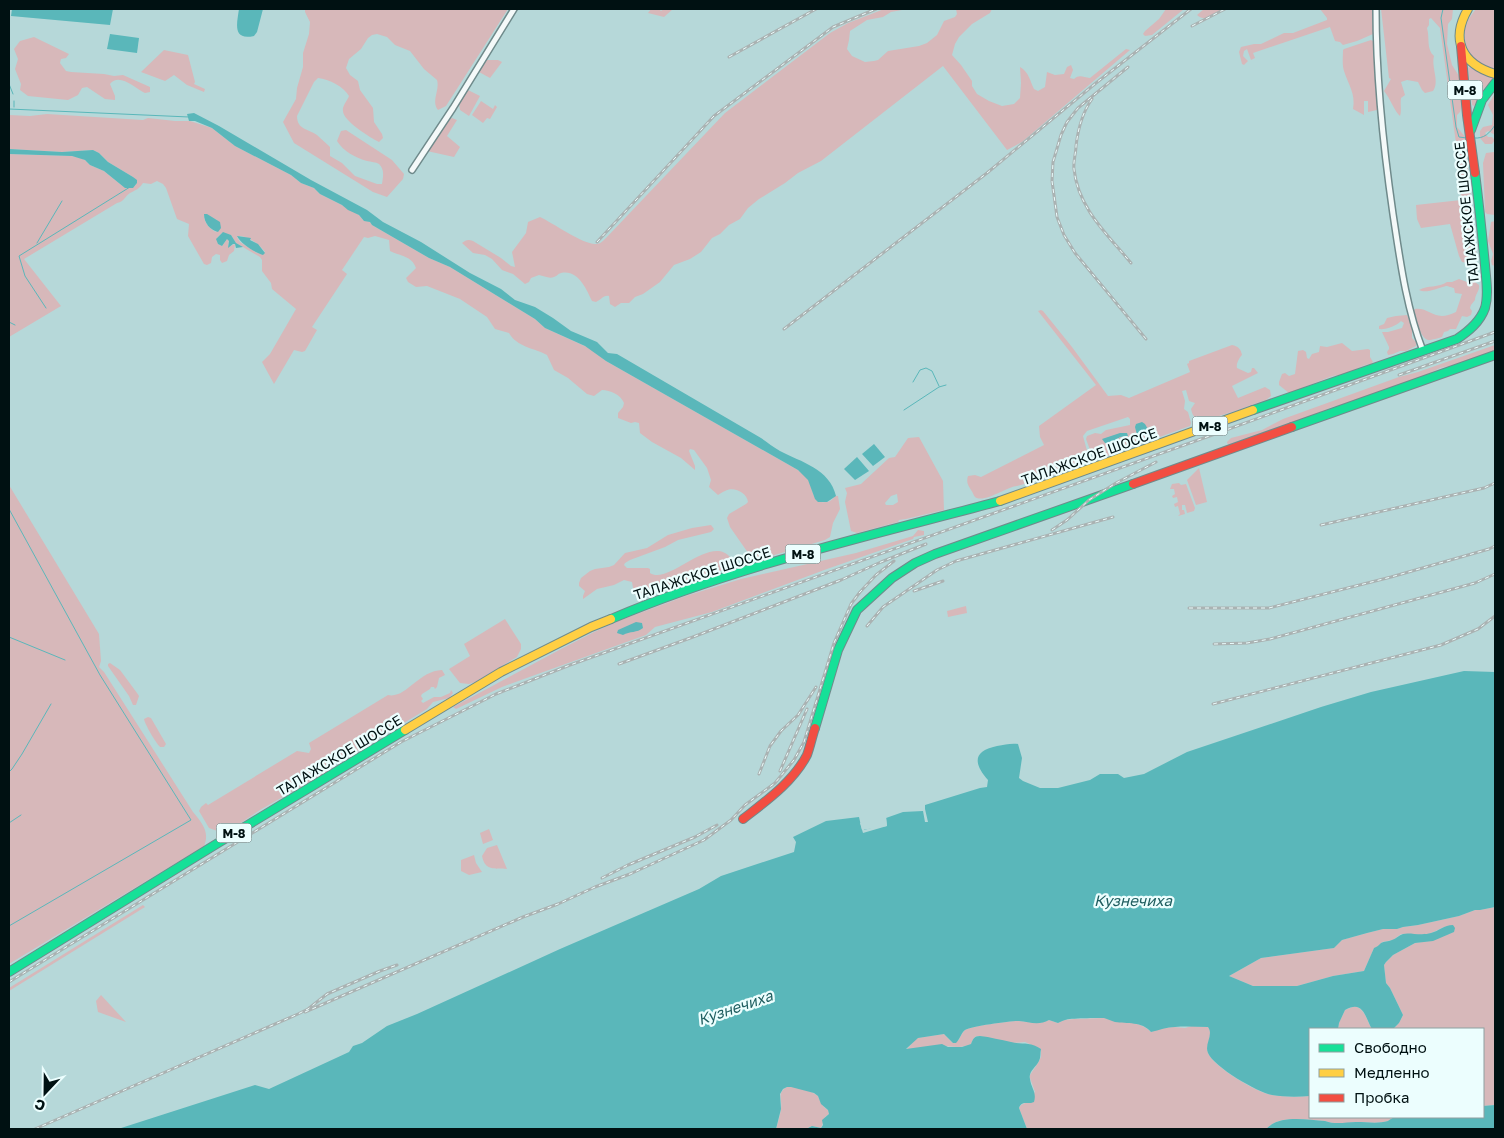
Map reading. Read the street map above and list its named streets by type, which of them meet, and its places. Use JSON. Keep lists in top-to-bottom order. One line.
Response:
{"streets":{"main road":["М-8","ТАЛАЖСКОЕ ШОССЕ"]},"crossings":[["М-8","ТАЛАЖСКОЕ ШОССЕ"]],"water":["Кузнечиха"],"legend":["Свободно","Медленно","Пробка"],"north":"bottom"}
